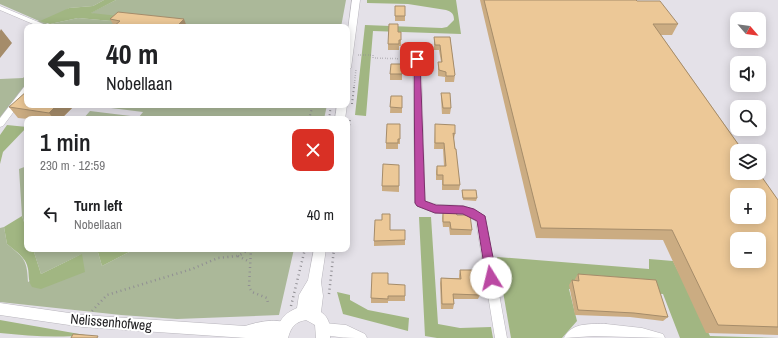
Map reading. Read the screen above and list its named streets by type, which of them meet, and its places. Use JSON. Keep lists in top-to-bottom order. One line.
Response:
{"streets":{"street":["Nelissenhofweg"]},"north":"bottom right","page":{"map_buttons":["+","−"],"turn":["40 m","Nobellaan"],"heading":["1 min","230 m · 12:59"],"list":[{"name":"Turn left","note":"Nobellaan","value":"40 m"}]}}
